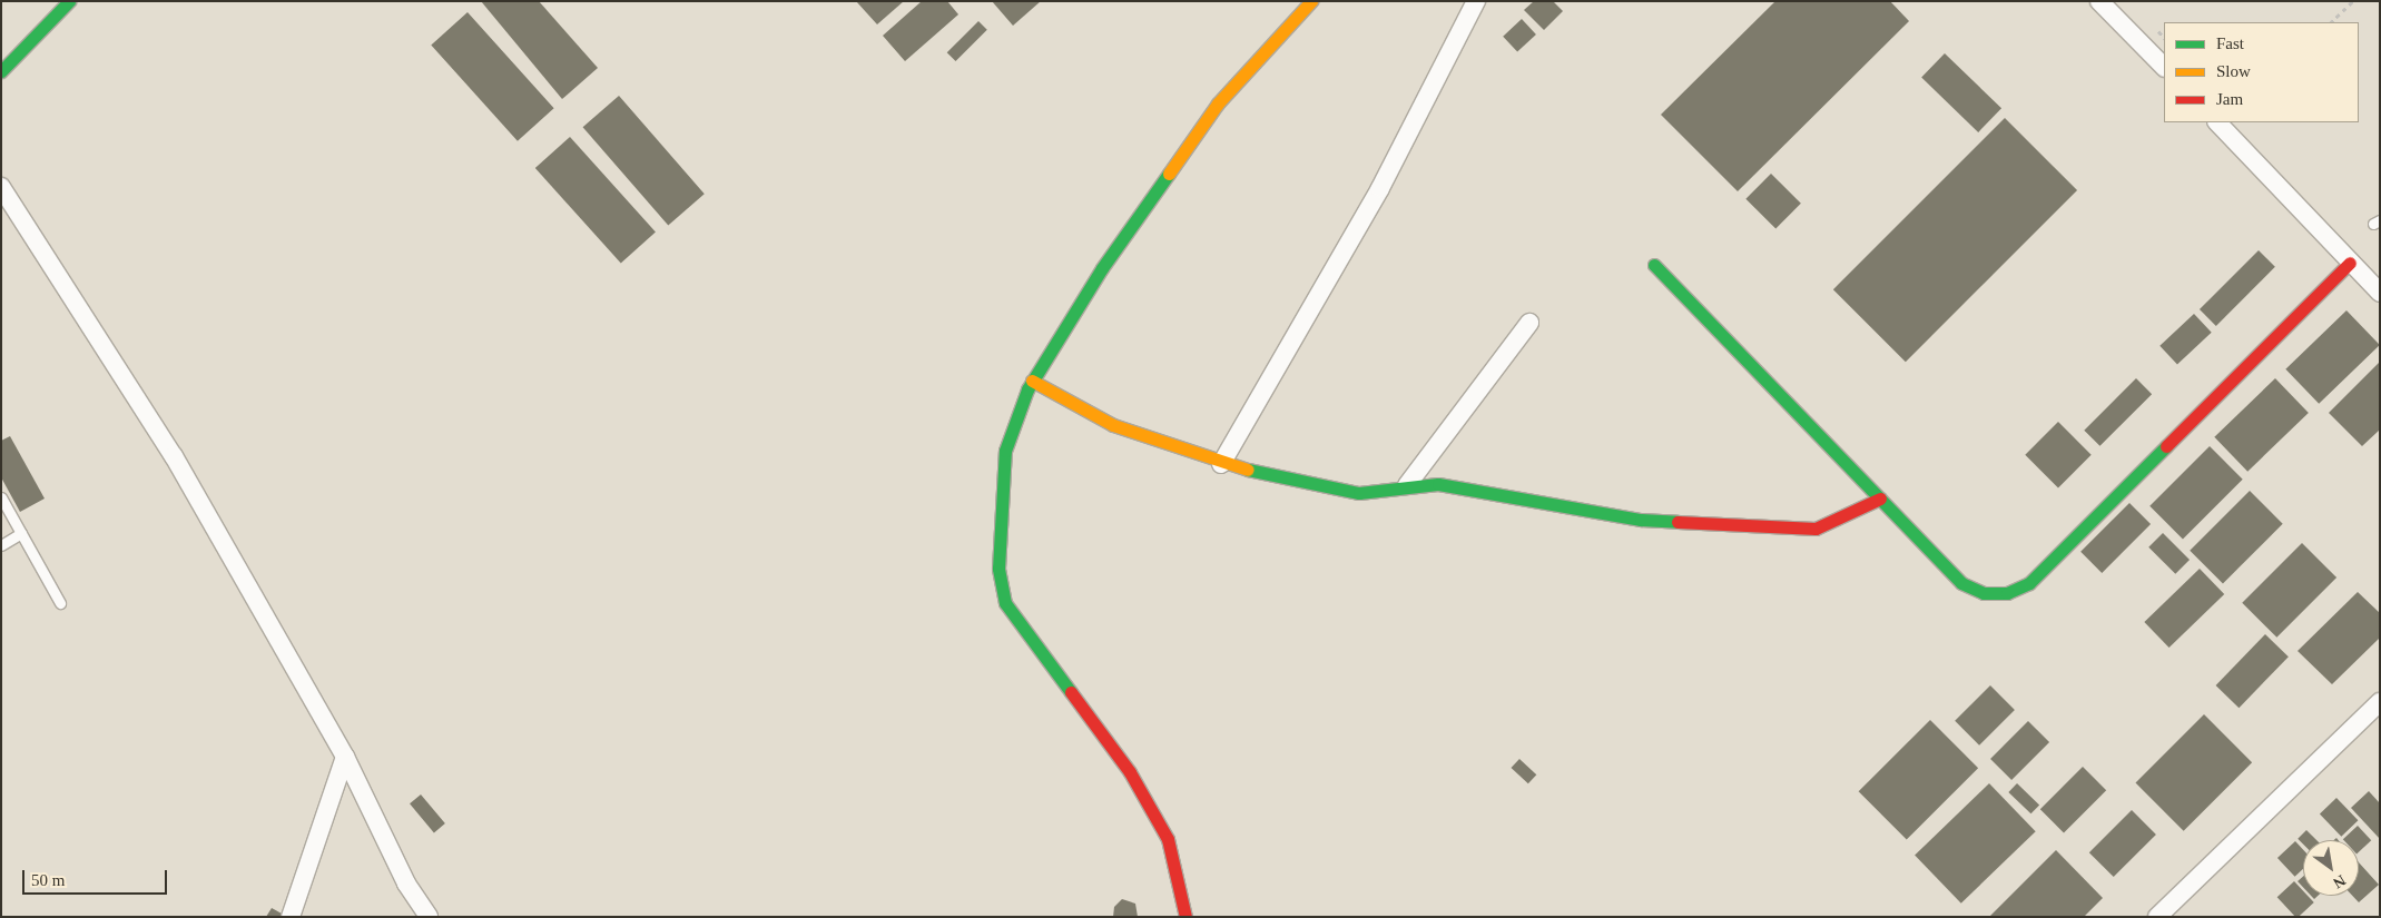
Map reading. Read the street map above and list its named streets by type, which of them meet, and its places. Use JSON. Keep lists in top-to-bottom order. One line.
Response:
{"legend":["Fast","Slow","Jam"],"scale_bar":"50 m","north":"bottom right"}
